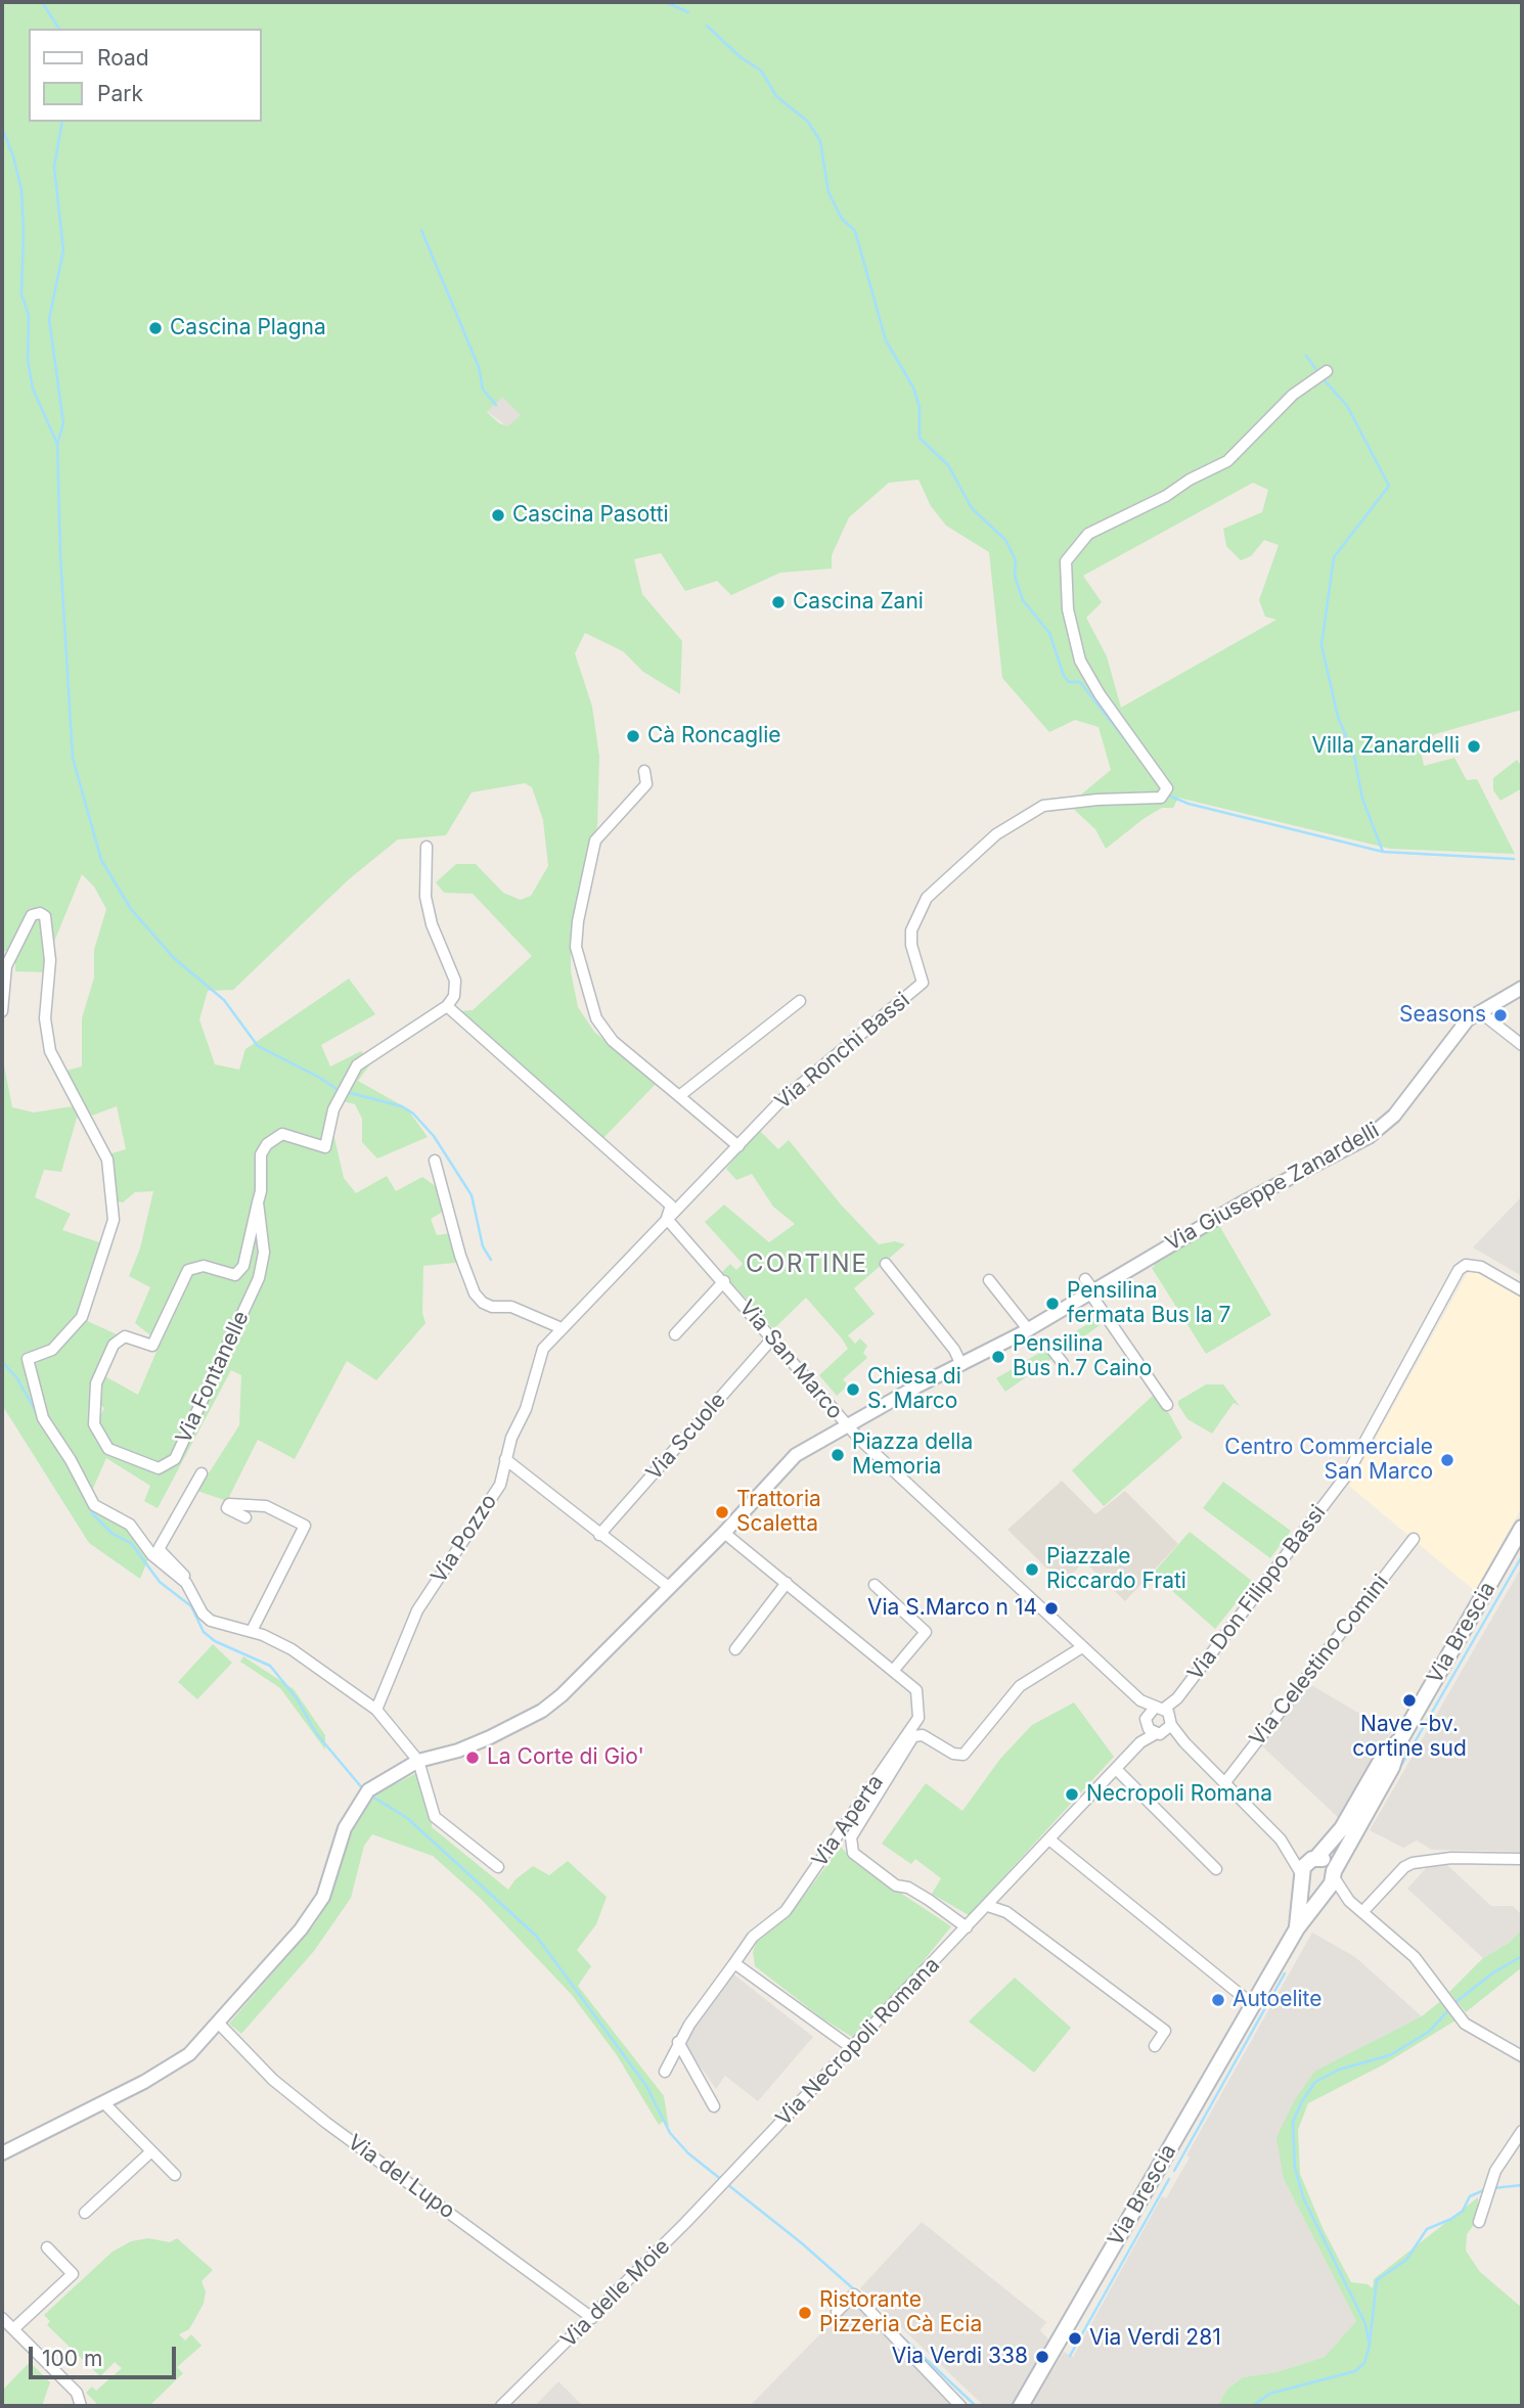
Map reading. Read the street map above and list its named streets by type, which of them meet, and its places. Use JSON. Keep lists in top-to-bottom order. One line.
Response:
{"streets":{"main road":["Via Brescia"],"street":["Via Ronchi Bassi","Via Giuseppe Zanardelli","Via San Marco","Via Fontanelle","Via Scuole","Via Pozzo","Via Don Filippo Bassi","Via Celestino Comini","Via Aperta","Via Necropoli Romana","Via del Lupo","Via delle Moie"]},"crossings":[["Via Ronchi Bassi","Via San Marco"],["Via Ronchi Bassi","Via Pozzo"],["Via Giuseppe Zanardelli","Via San Marco"],["Via Giuseppe Zanardelli","Via Aperta"],["Via Giuseppe Zanardelli","Via del Lupo"],["Via San Marco","Via Scuole"],["Via San Marco","Via Pozzo"],["Via San Marco","Via Don Filippo Bassi"],["Via San Marco","Via Aperta"],["Via San Marco","Via Necropoli Romana"],["Via Don Filippo Bassi","Via Necropoli Romana"],["Via Aperta","Via Necropoli Romana"],["Via Necropoli Romana","Via delle Moie"],["Via del Lupo","Via delle Moie"]],"districts":["CORTINE"],"places":["Cascina Plagna","Cascina Pasotti","Cascina Zani","Cà Roncaglie","Villa Zanardelli","Seasons","Pensilina fermata Bus la 7","Pensilina Bus n.7 Caino","Chiesa di S. Marco","Piazza della Memoria","Centro Commerciale San Marco","Trattoria Scaletta","Piazzale Riccardo Frati","Via S.Marco n 14","Nave -bv. cortine sud","La Corte di Gio'","Necropoli Romana","Autoelite","Ristorante Pizzeria Cà Ecia","Via Verdi 281","Via Verdi 338"],"legend":["Road","Park"],"scale_bar":"100 m"}
